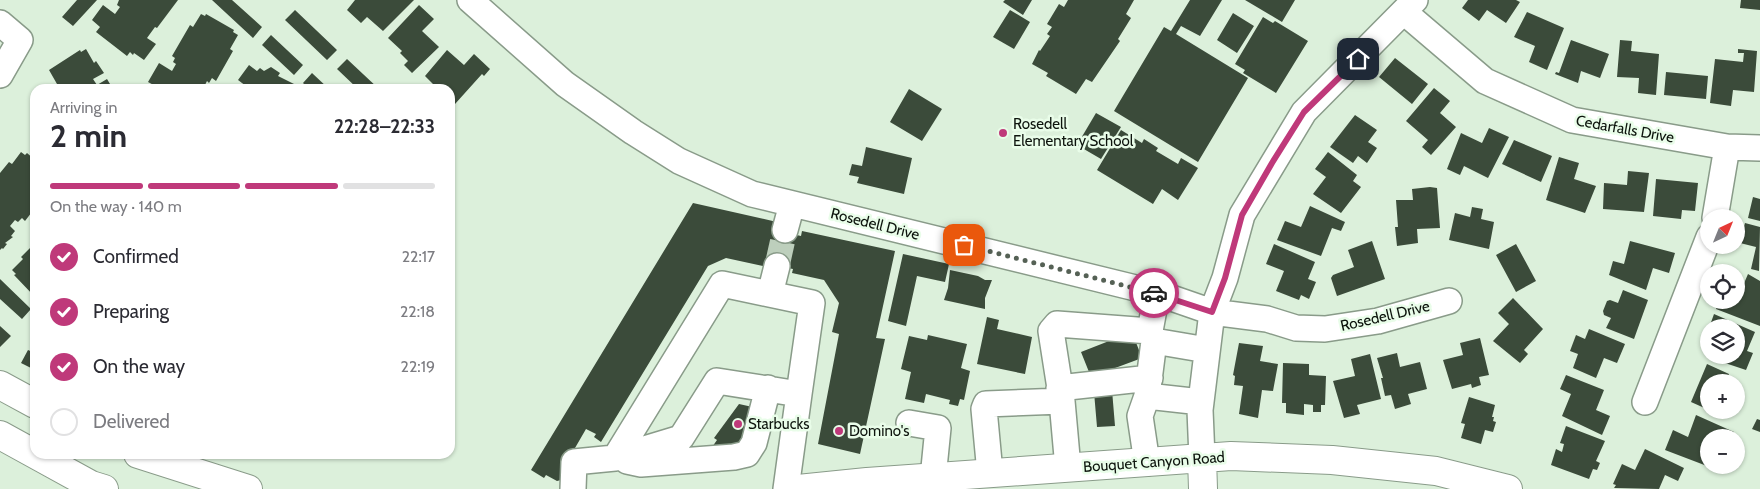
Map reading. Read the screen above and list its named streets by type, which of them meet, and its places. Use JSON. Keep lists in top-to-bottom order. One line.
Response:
{"streets":{"main road":["Bouquet Canyon Road"],"street":["Cedarfalls Drive","Rosedell Drive"]},"places":["Rosedell Elementary School","Starbucks","Domino's"],"north":"top right","page":{"heading":["2 min","Arriving in","22:28–22:33"],"bar":"On the way · 140 m","map_buttons":["+","−"],"list":[["Confirmed","22:17"],["Preparing","22:18"],["On the way","22:19"],"Delivered"]}}
